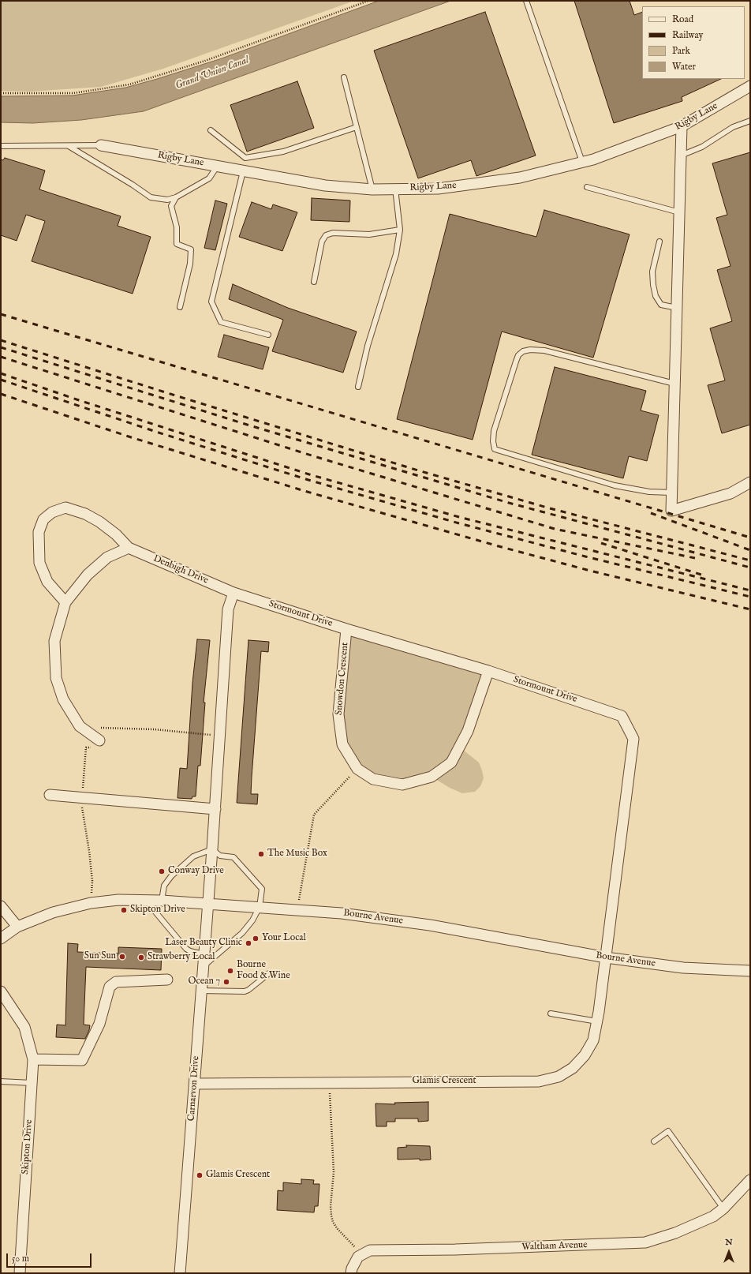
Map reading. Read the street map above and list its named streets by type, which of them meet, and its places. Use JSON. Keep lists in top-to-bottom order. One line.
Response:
{"streets":{"street":["Rigby Lane","Denbigh Drive","Stormount Drive","Snowdon Crescent","Bourne Avenue","Glamis Crescent","Carnarvon Drive","Skipton Drive","Waltham Avenue"]},"crossings":[["Denbigh Drive","Stormount Drive"],["Stormount Drive","Snowdon Crescent"],["Stormount Drive","Bourne Avenue"],["Stormount Drive","Glamis Crescent"],["Bourne Avenue","Glamis Crescent"],["Bourne Avenue","Carnarvon Drive"],["Glamis Crescent","Carnarvon Drive"]],"water":["Grand Union Canal"],"places":["The Music Box","Conway Drive","Skipton Drive","Your Local","Laser Beauty Clinic","Sun Sun","Strawberry Local","Bourne Food & Wine","Ocean 7","Glamis Crescent"],"legend":["Road","Railway","Park","Water"],"scale_bar":"50 m","north":"top"}
